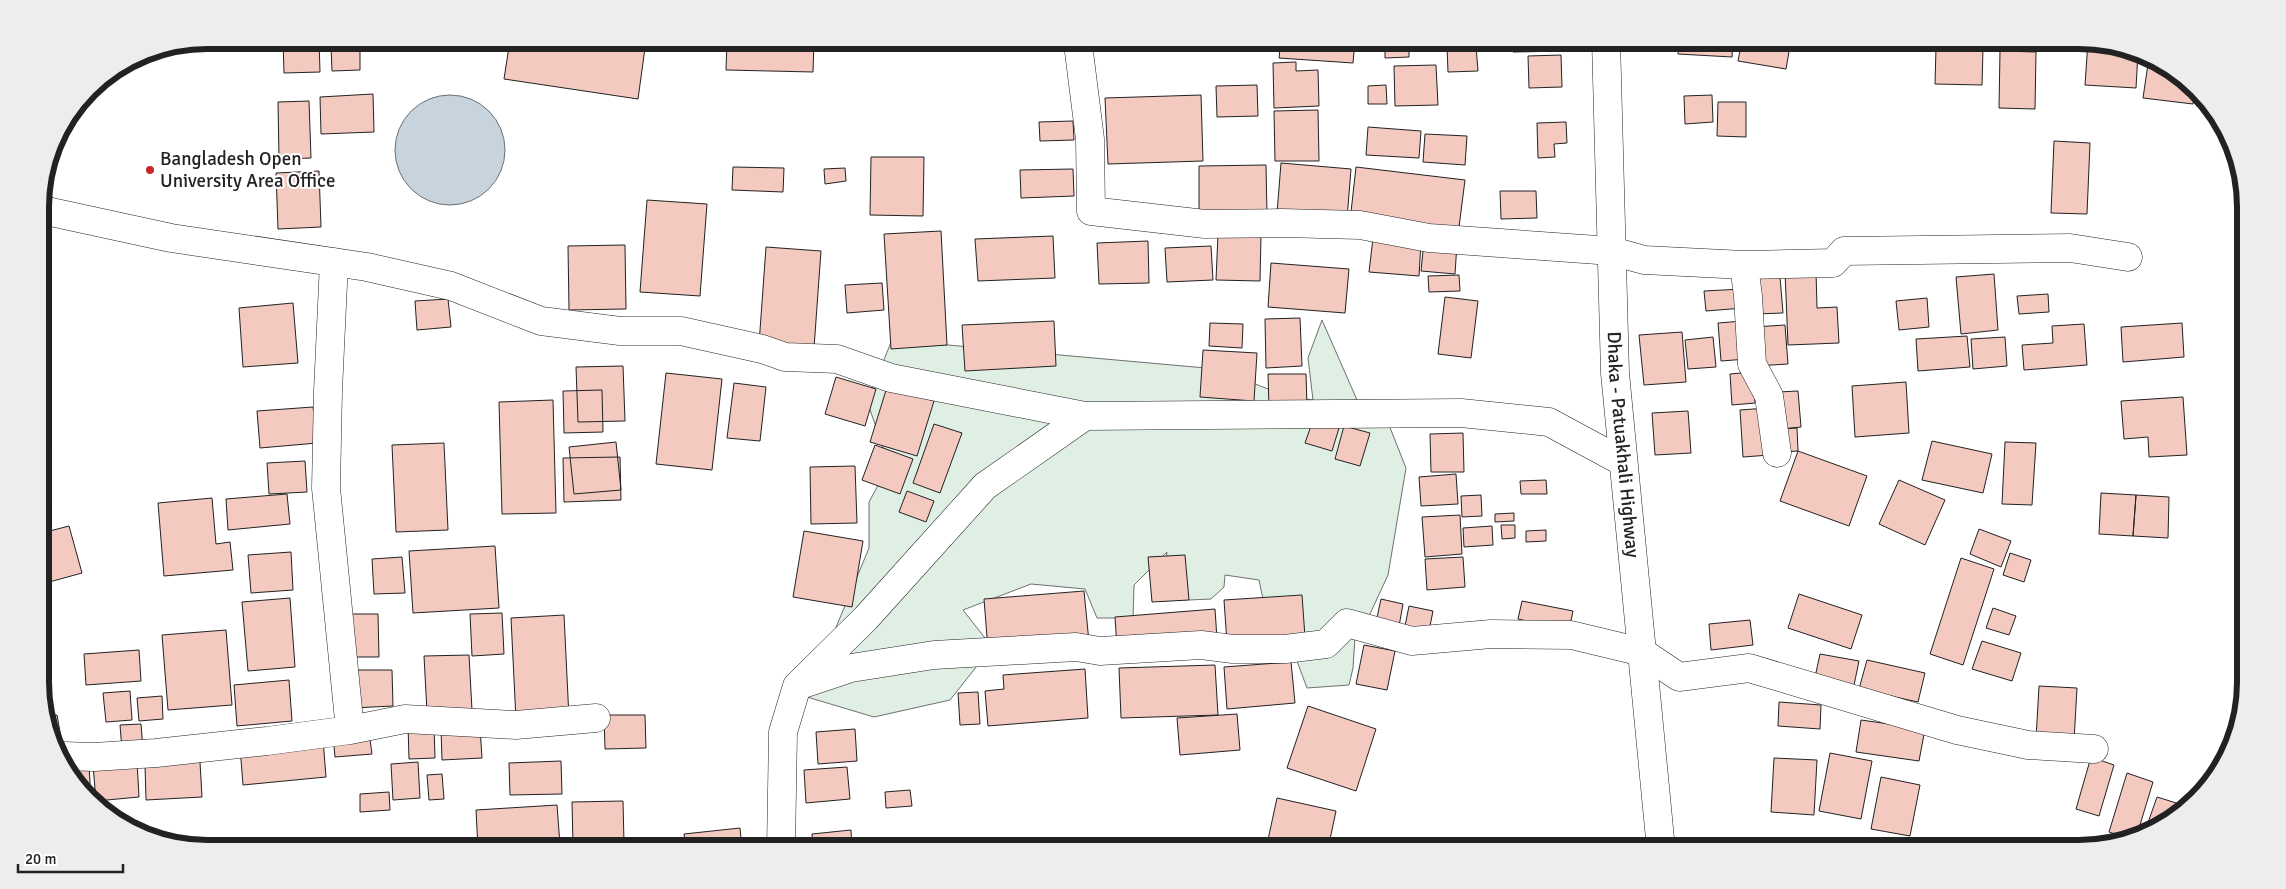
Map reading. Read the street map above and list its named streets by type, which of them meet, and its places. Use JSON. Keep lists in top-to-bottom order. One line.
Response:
{"streets":{"main road":["Dhaka - Patuakhali Highway"]},"places":["Bangladesh Open University Area Office"],"scale_bar":"20 m"}
